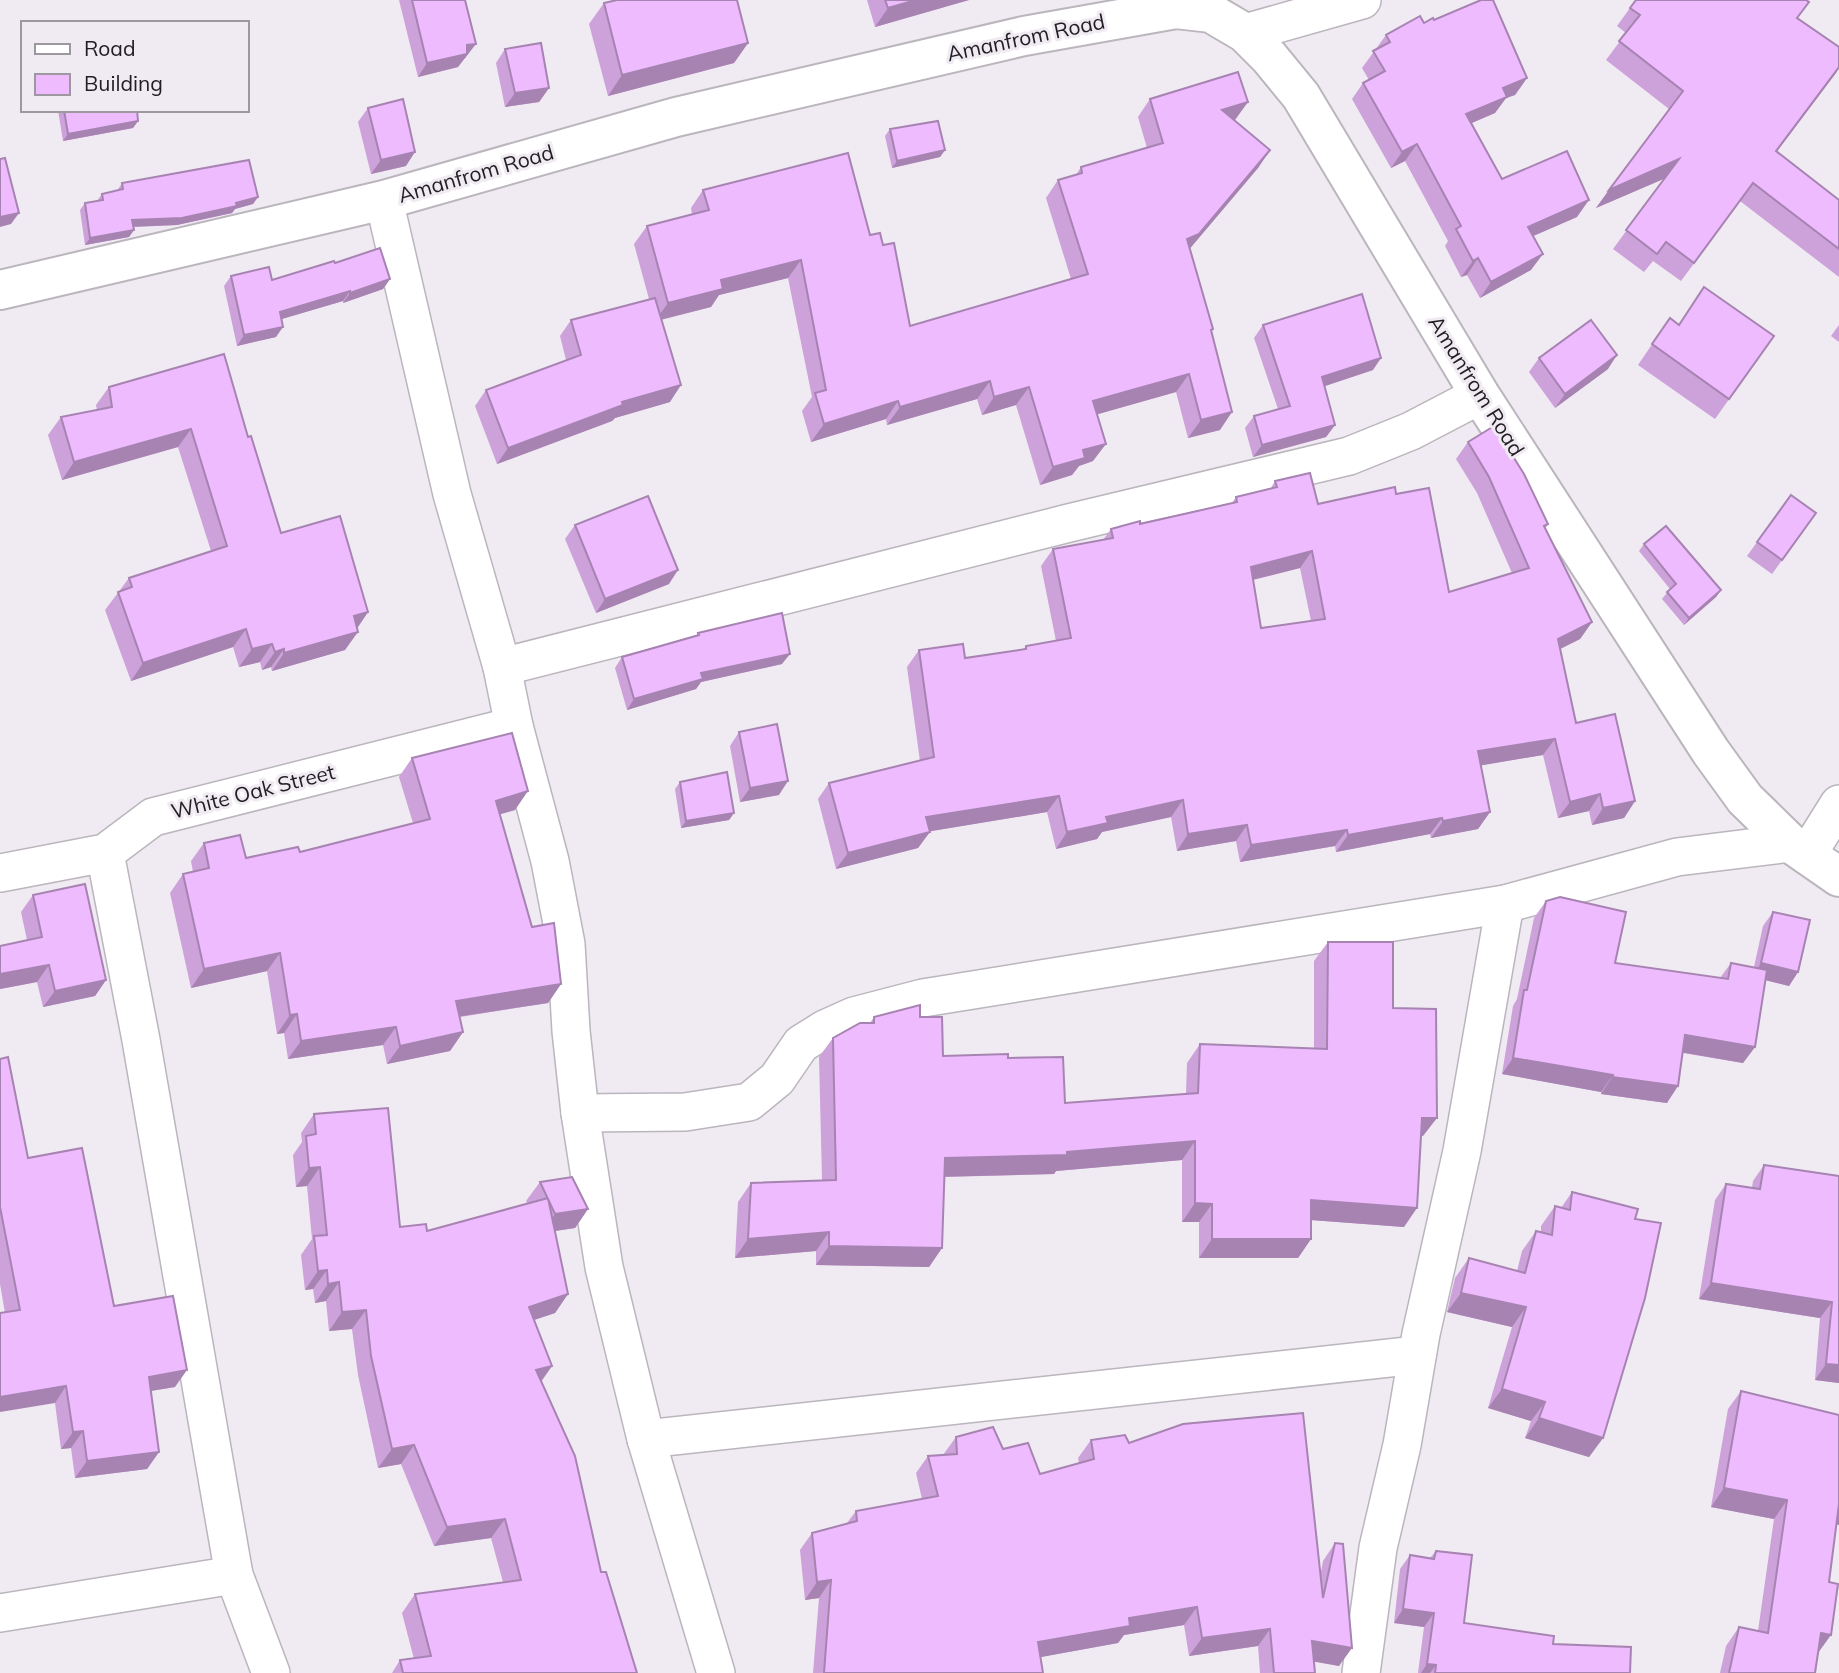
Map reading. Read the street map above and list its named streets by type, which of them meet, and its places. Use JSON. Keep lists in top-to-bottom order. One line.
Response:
{"streets":{"street":["Amanfrom Road","White Oak Street"]},"legend":["Road","Building"]}
